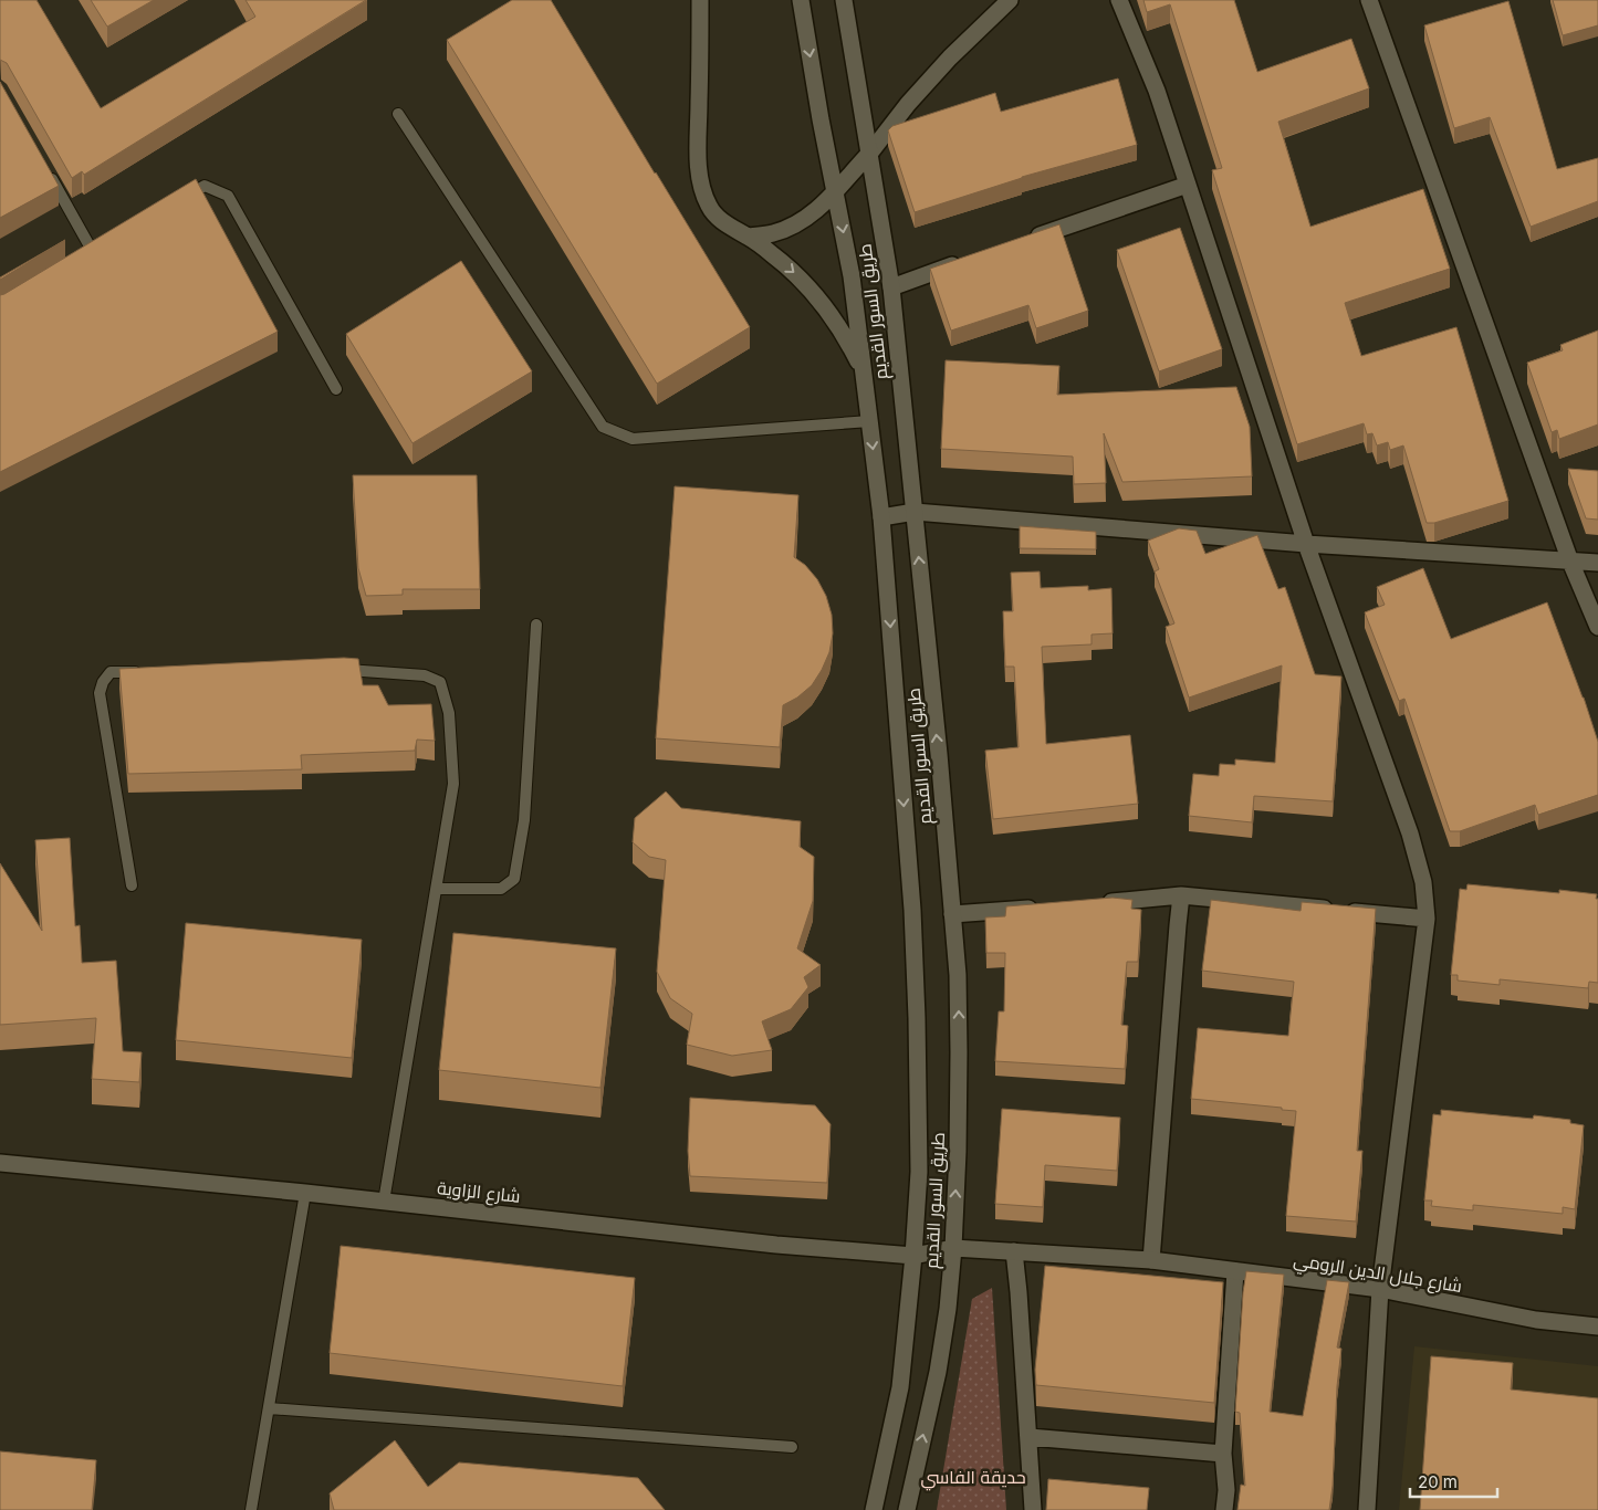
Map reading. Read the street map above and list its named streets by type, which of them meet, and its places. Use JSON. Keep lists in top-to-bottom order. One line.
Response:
{"streets":{"main road":["طريق السور القديم","شارع الزاوية","شارع جلال الدين الرومي"]},"crossings":[["طريق السور القديم","شارع الزاوية"],["طريق السور القديم","شارع جلال الدين الرومي"],["شارع الزاوية","شارع جلال الدين الرومي"]],"parks":["حديقة الفاسي"],"scale_bar":"20 m"}
